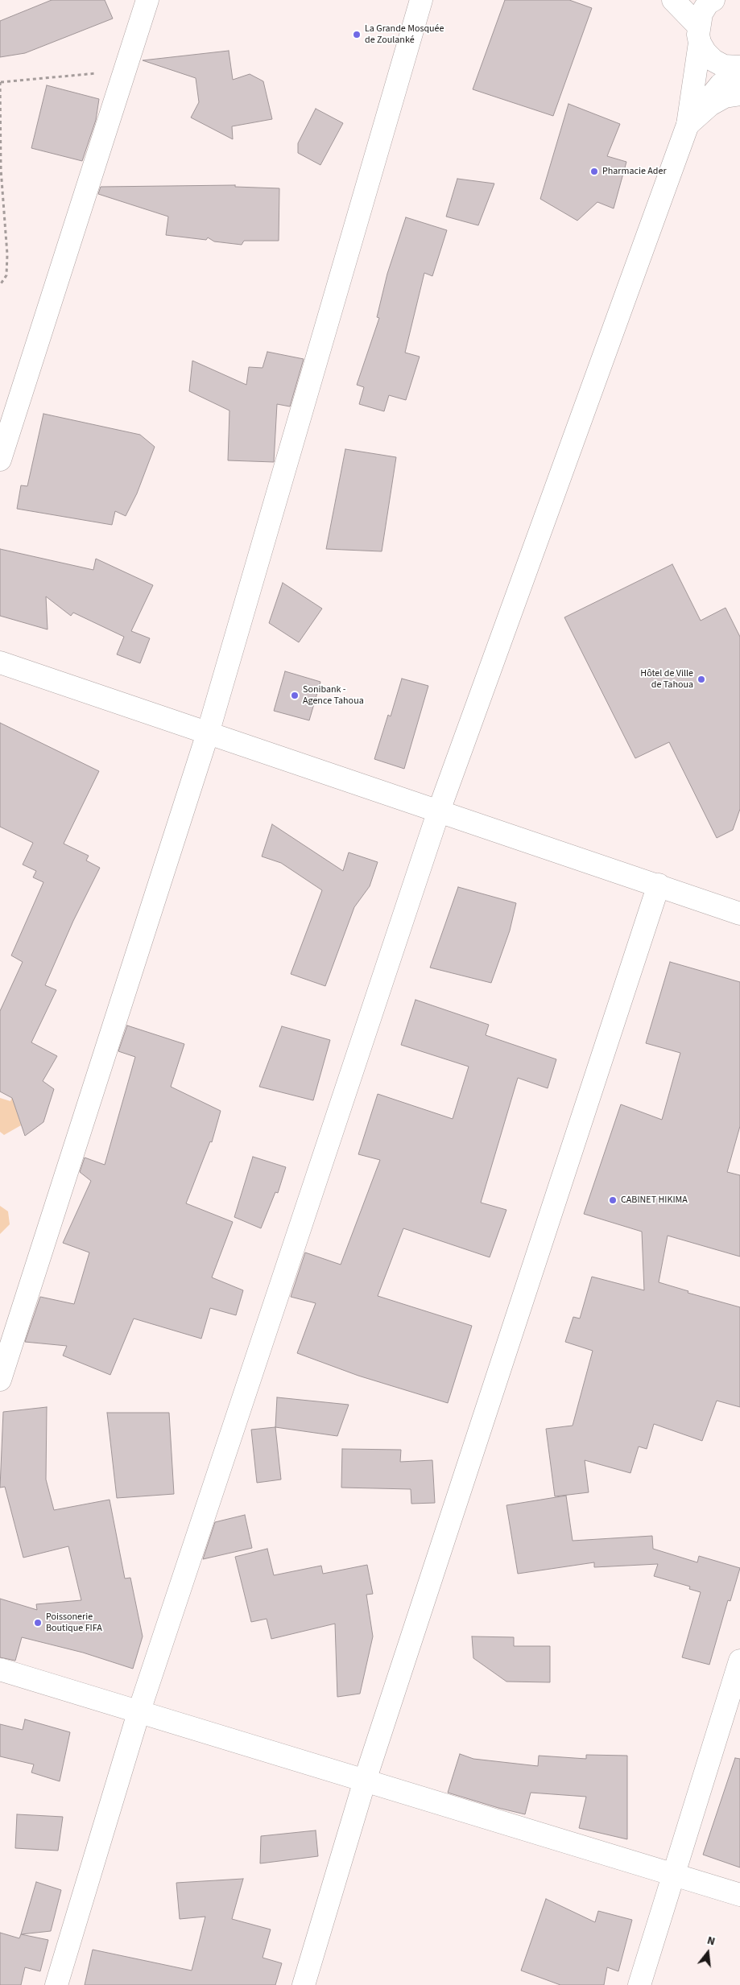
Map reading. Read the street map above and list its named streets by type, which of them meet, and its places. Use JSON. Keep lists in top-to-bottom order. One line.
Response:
{"places":["La Grande Mosquée de Zoulanké","Pharmacie Ader","Hôtel de Ville de Tahoua","Sonibank - Agence Tahoua","CABINET HIKIMA","Poissonerie Boutique FIFA"],"north":"top"}
